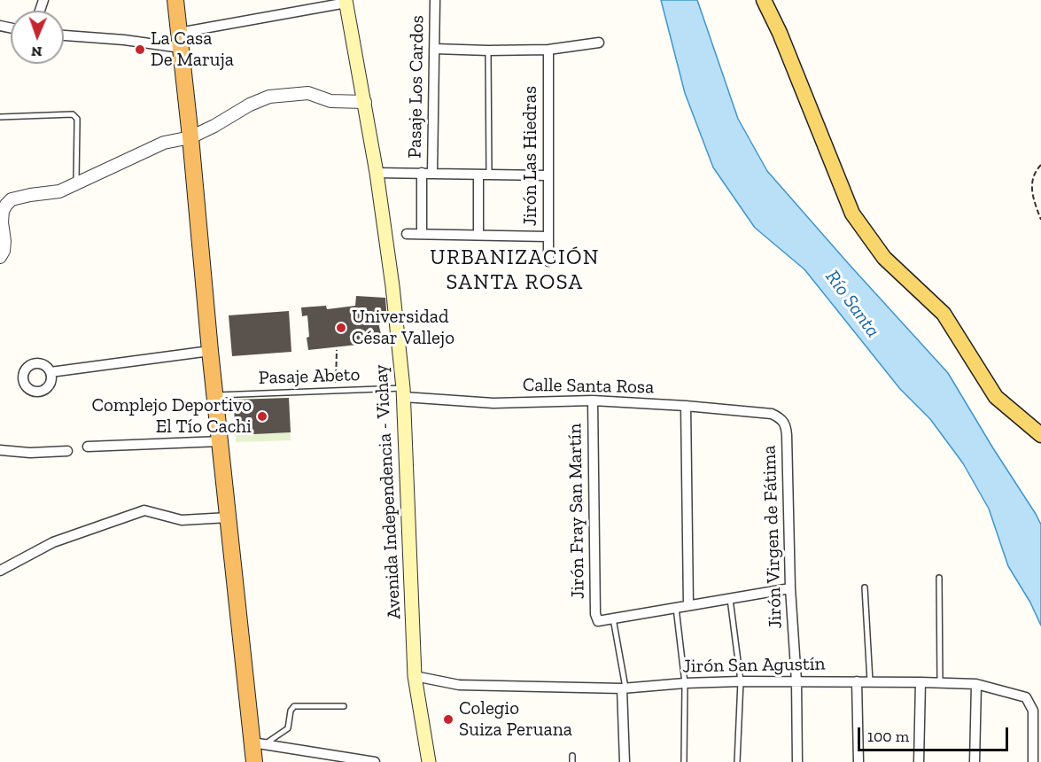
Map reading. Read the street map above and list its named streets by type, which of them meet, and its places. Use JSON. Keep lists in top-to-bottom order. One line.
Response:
{"streets":{"main road":["Avenida Independencia - Vichay"],"street":["Pasaje Los Cardos","Jirón Las Hiedras","Calle Santa Rosa","Jirón Fray San Martín","Jirón Virgen de Fátima","Jirón San Agustín"],"lane":["Pasaje Abeto"]},"crossings":[["Pasaje Abeto","Calle Santa Rosa"],["Pasaje Abeto","Avenida Independencia - Vichay"],["Calle Santa Rosa","Avenida Independencia - Vichay"],["Calle Santa Rosa","Jirón Fray San Martín"],["Calle Santa Rosa","Jirón Virgen de Fátima"],["Avenida Independencia - Vichay","Jirón San Agustín"],["Jirón Virgen de Fátima","Jirón San Agustín"]],"districts":["URBANIZACIÓN SANTA ROSA"],"water":["Río Santa"],"places":["La Casa De Maruja","Universidad César Vallejo","Complejo Deportivo El Tío Cachi","Colegio Suiza Peruana"],"scale_bar":"100 m","north":"bottom"}
